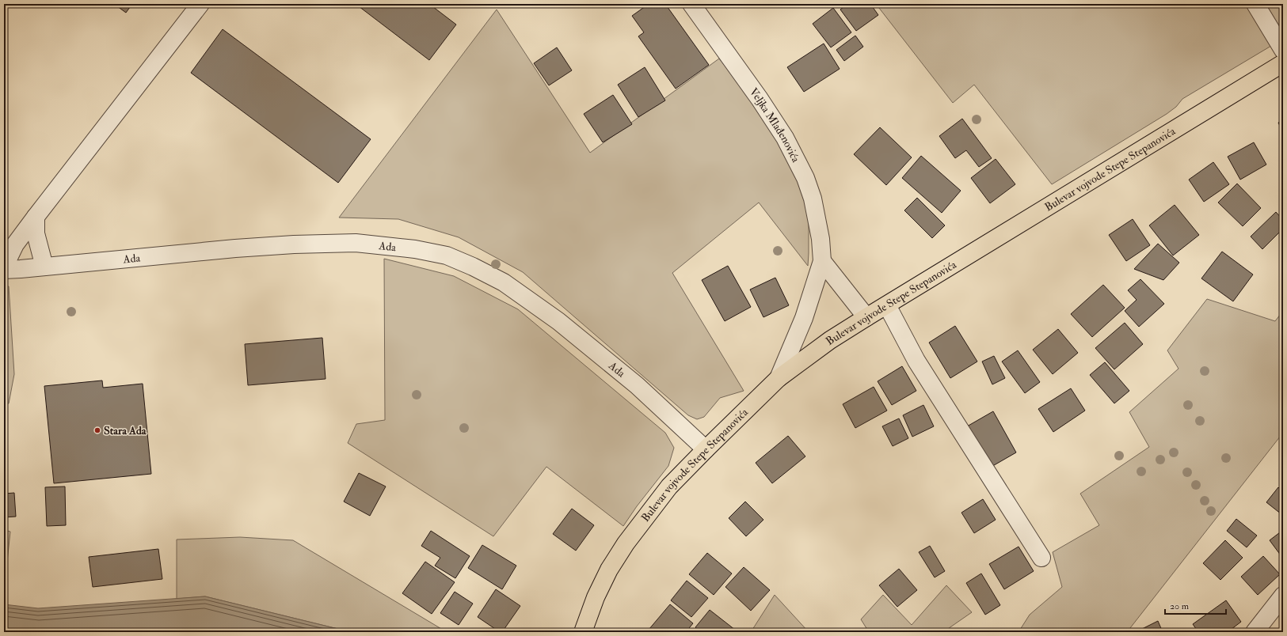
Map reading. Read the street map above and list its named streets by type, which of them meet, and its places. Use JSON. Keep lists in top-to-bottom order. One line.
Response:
{"streets":{"main road":["Bulevar vojvode Stepe Stepanovića"],"street":["Veljka Mlađenovića","Ada"]},"crossings":[["Veljka Mlađenovića","Bulevar vojvode Stepe Stepanovića"],["Bulevar vojvode Stepe Stepanovića","Ada"]],"places":["Stara Ada"],"scale_bar":"20 m"}
